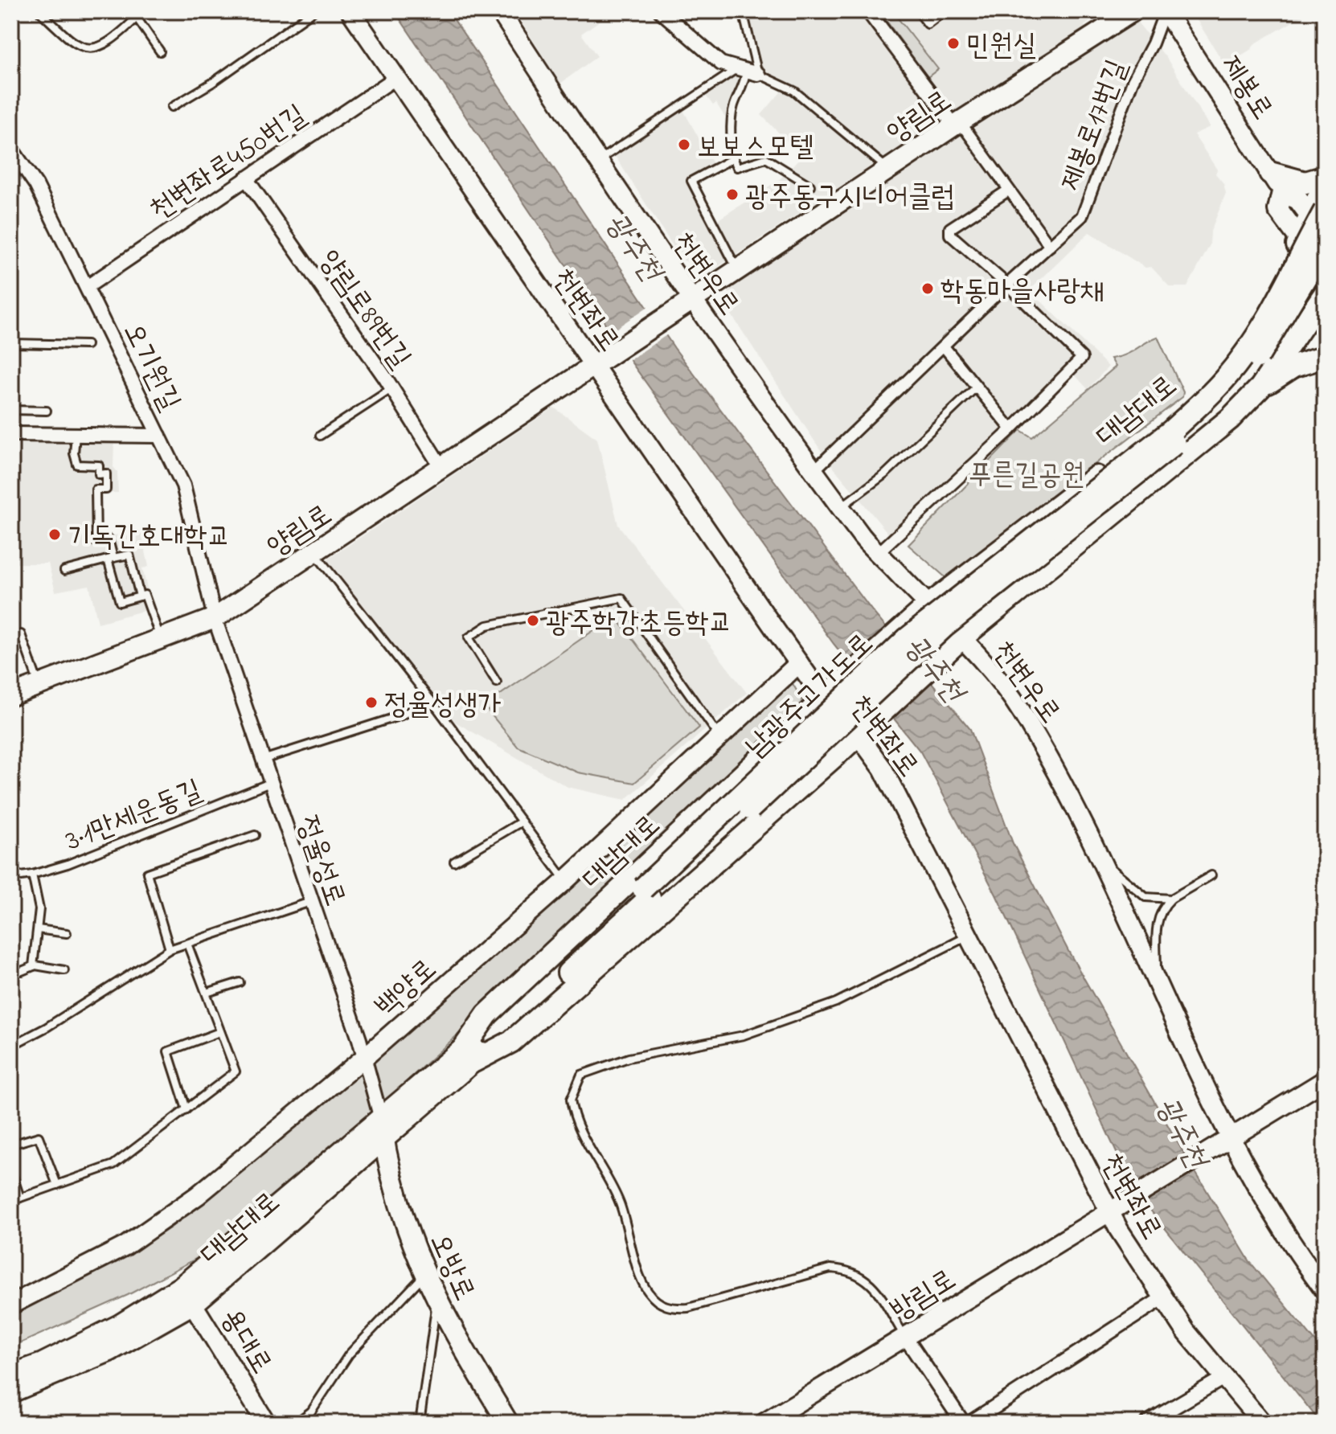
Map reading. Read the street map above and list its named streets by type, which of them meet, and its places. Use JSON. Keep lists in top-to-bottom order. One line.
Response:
{"streets":{"main road":["제봉로","양림로","대남대로","남광주고가도로","오방로"],"street":["제봉로17번길","천변좌로450번길","천변우로","양림로89번길","천변좌로","오기원길","정율성로","백양로","방림로","용대로"],"lane":["3·1만세운동길"]},"crossings":[["제봉로","제봉로17번길"],["제봉로","대남대로"],["제봉로","남광주고가도로"],["양림로","제봉로17번길"],["양림로","천변우로"],["양림로","양림로89번길"],["양림로","천변좌로"],["양림로","오기원길"],["양림로","정율성로"],["제봉로17번길","천변우로"],["천변좌로450번길","양림로89번길"],["천변좌로450번길","천변좌로"],["천변좌로450번길","오기원길"],["천변우로","대남대로"],["천변우로","방림로"],["천변좌로","대남대로"],["천변좌로","백양로"],["천변좌로","방림로"],["오기원길","정율성로"],["대남대로","남광주고가도로"],["대남대로","정율성로"],["대남대로","오방로"],["대남대로","용대로"],["3·1만세운동길","정율성로"],["정율성로","백양로"],["정율성로","오방로"]],"water":["광주천"],"parks":["푸른길공원"],"places":["민원실","보보스모텔","광주동구시니어클럽","학동마을사랑채","기독간호대학교","광주학강초등학교","정율성생가"]}
